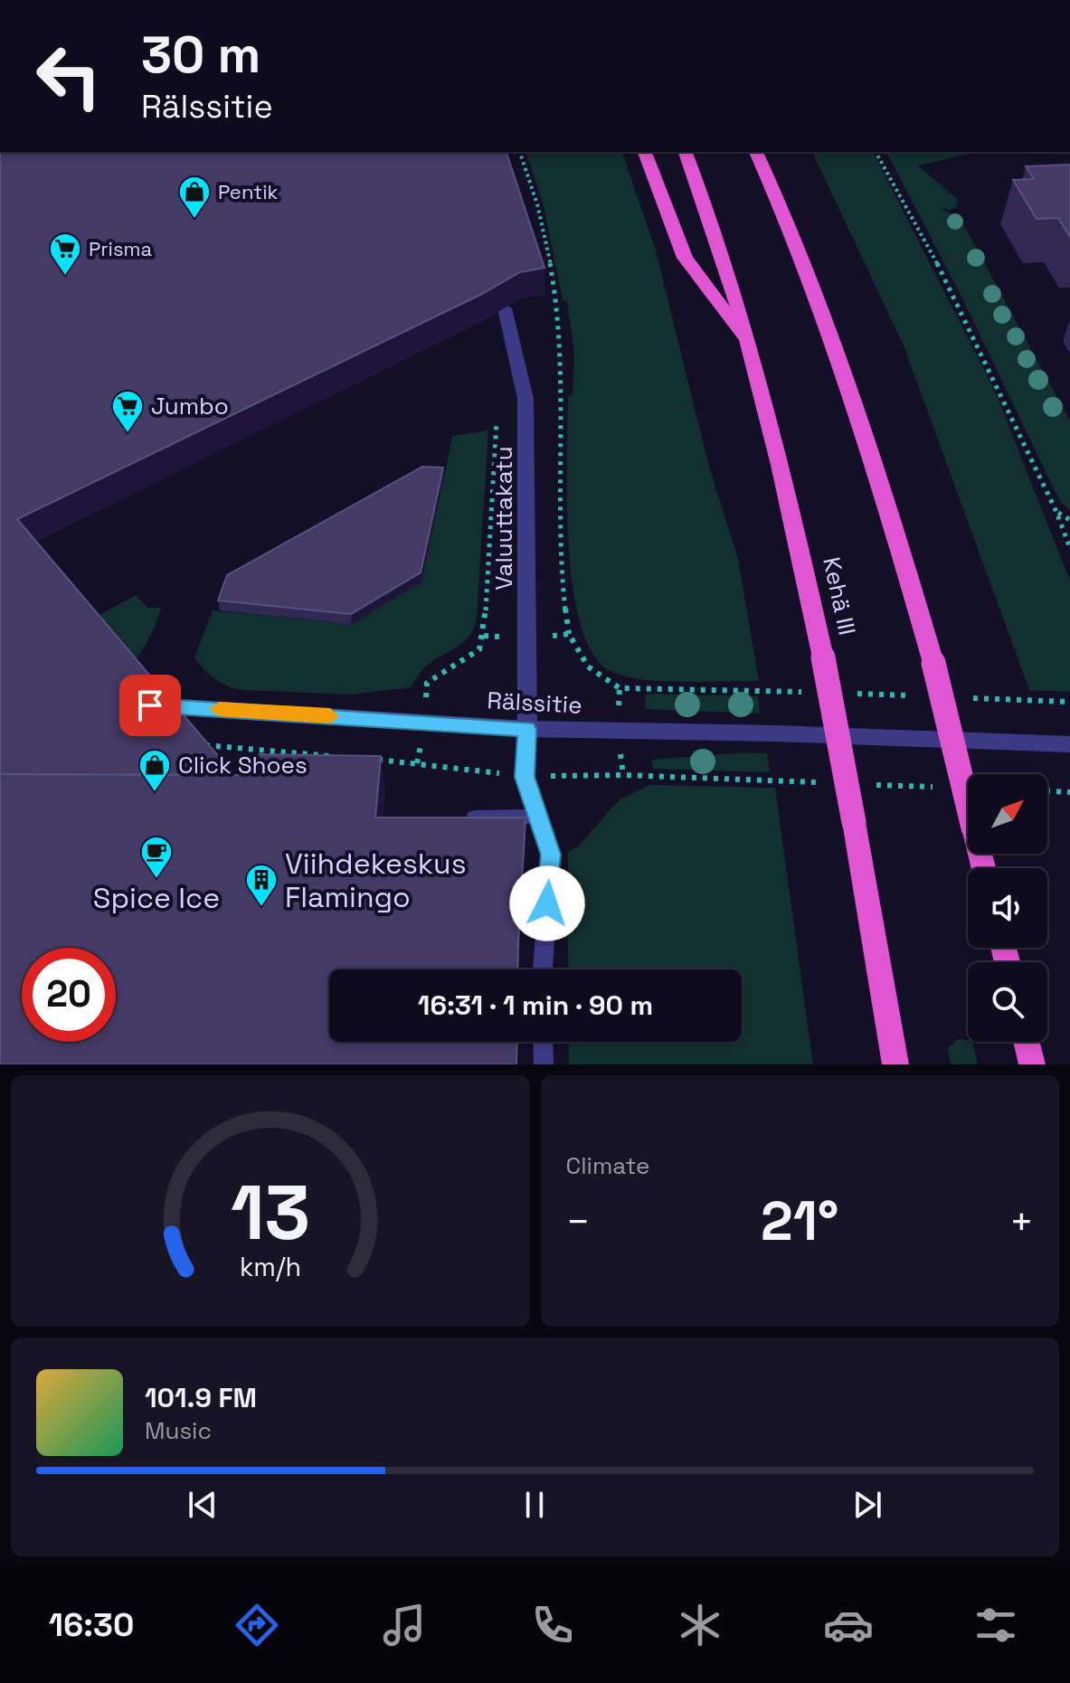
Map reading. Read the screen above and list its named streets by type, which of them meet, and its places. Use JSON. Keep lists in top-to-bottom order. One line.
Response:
{"streets":{"highway":["Kehä III"],"street":["Valuuttakatu","Rälssitie"]},"crossings":[["Valuuttakatu","Rälssitie"]],"places":{"shop":["Pentik","Click Shoes"],"supermarket":["Prisma","Jumbo"],"cafe":["Spice Ice"],"building":["Viihdekeskus Flamingo"]},"north":"top right","page":{"turn":["30 m","Rälssitie"],"limit":"20","trip":"16:31 · 1 min · 90 m","tile":"Climate","heat":["−","21°","+"],"song":["101.9 FM","Music"],"tabs":"16:30","gauge":["13","km/h"]}}
